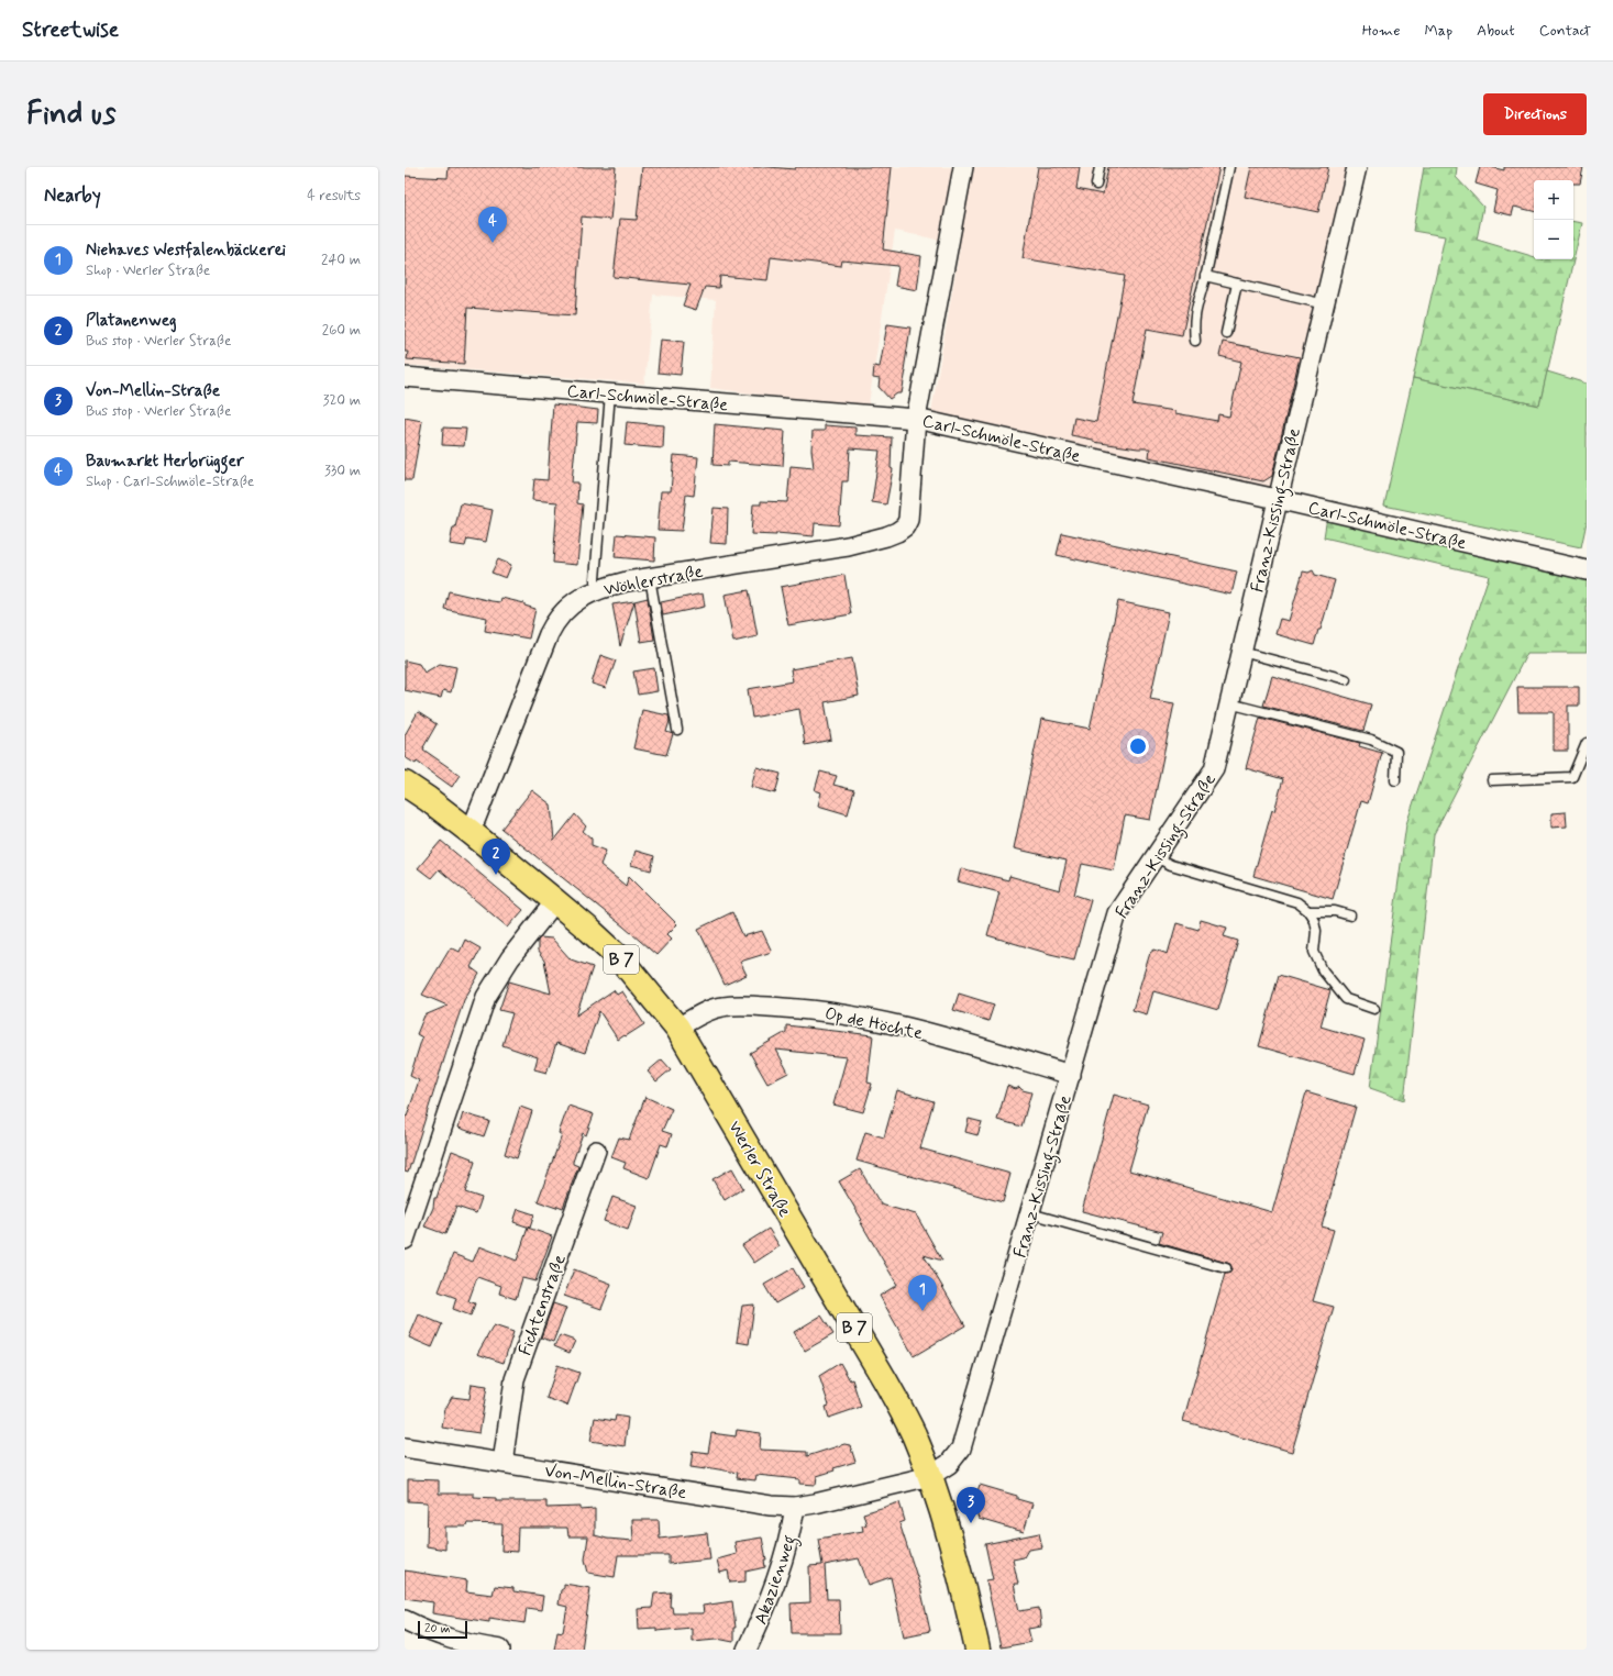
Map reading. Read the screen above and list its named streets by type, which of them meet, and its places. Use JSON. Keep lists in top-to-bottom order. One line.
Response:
{"streets":{"main road":["B 7","Werler Straße"],"street":["Carl-Schmöle-Straße","Franz-Kissing-Straße","Wöhlerstraße","Op de Höchte","Fichtenstraße","Von-Mellin-Straße","Akazienweg"]},"crossings":[["Carl-Schmöle-Straße","Franz-Kissing-Straße"],["Carl-Schmöle-Straße","Wöhlerstraße"],["Franz-Kissing-Straße","Op de Höchte"],["Franz-Kissing-Straße","Werler Straße"],["Franz-Kissing-Straße","Von-Mellin-Straße"],["Wöhlerstraße","Werler Straße"],["Op de Höchte","Werler Straße"],["Werler Straße","Von-Mellin-Straße"],["Fichtenstraße","Von-Mellin-Straße"],["Von-Mellin-Straße","Akazienweg"]],"scale_bar":"20 m","page":{"header":"Streetwise","nav":["Home","Map","About","Contact"],"buttons":"Directions","title":"Find us","heading":["Nearby","4 results"],"map_buttons":["+","−"],"pins":["4","2","1","3"],"list":[{"mark":"1","name":"Niehaves Westfalenbäckerei","note":"Shop · Werler Straße","value":"240 m"},{"mark":"2","name":"Platanenweg","note":"Bus stop · Werler Straße","value":"260 m"},{"mark":"3","name":"Von-Mellin-Straße","note":"Bus stop · Werler Straße","value":"320 m"},{"mark":"4","name":"Baumarkt Herbrügger","note":"Shop · Carl-Schmöle-Straße","value":"330 m"}],"scale":"20 m"}}
